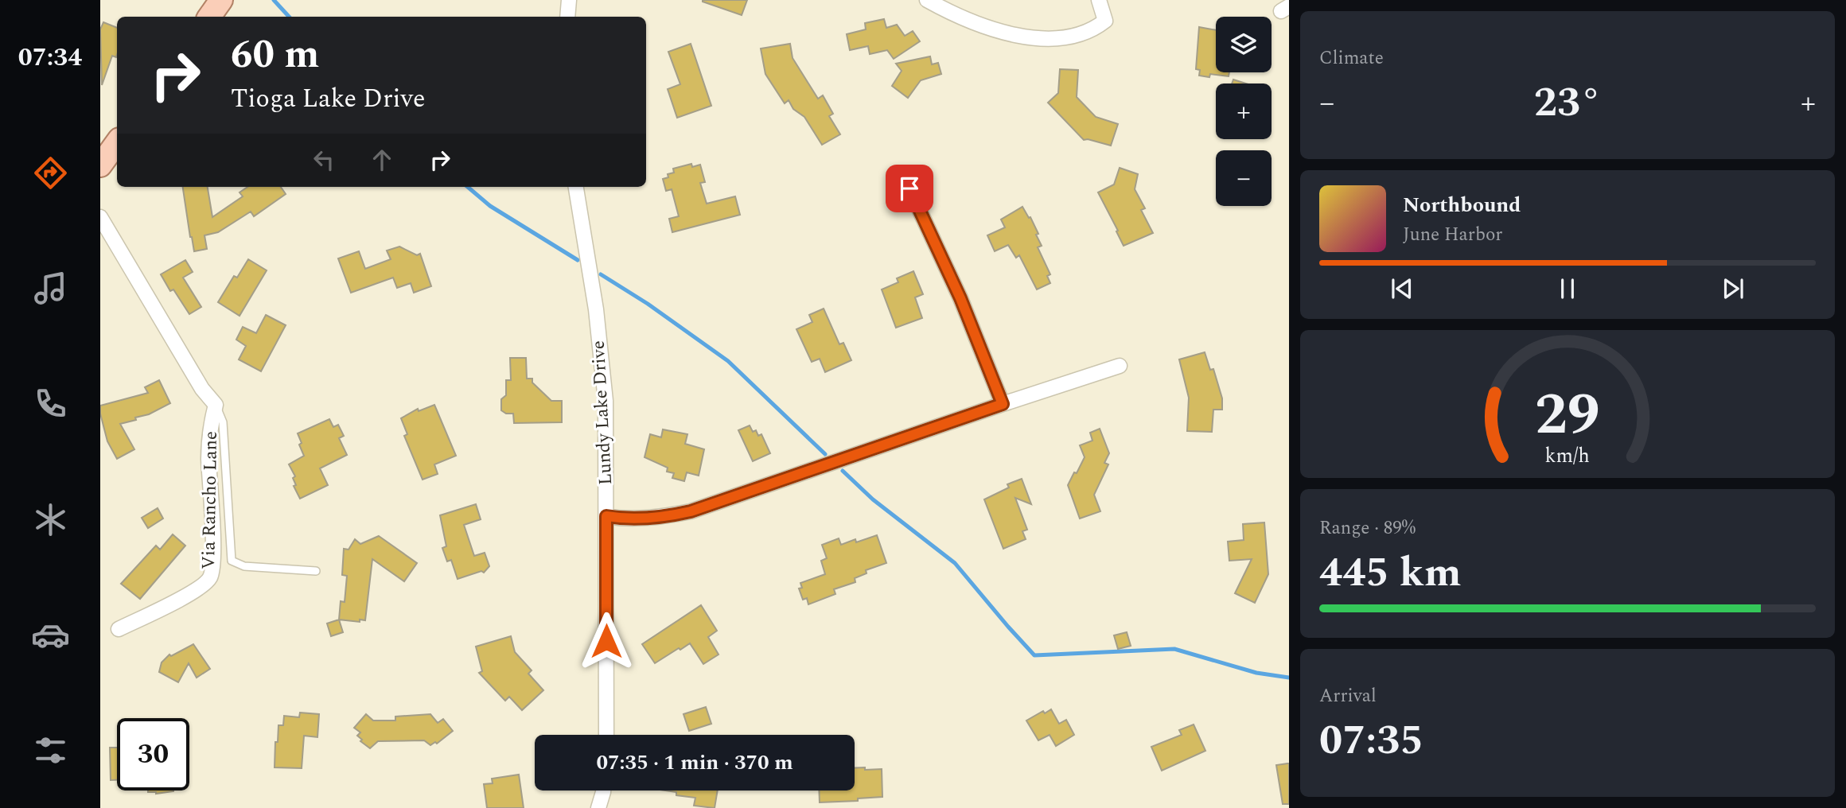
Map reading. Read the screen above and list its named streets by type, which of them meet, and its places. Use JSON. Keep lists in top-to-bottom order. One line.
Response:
{"streets":{"street":["Lundy Lake Drive","Via Rancho Lane"]},"page":{"tabs":"07:34","tile":["Climate",["Range · 89%","445 km"],["Arrival","07:35"]],"map_buttons":["+","−"],"turn":["60 m","Tioga Lake Drive"],"heat":["−","23°","+"],"song":["Northbound","June Harbor"],"limit":"30","trip":"07:35 · 1 min · 370 m","gauge":["29","km/h"]}}
